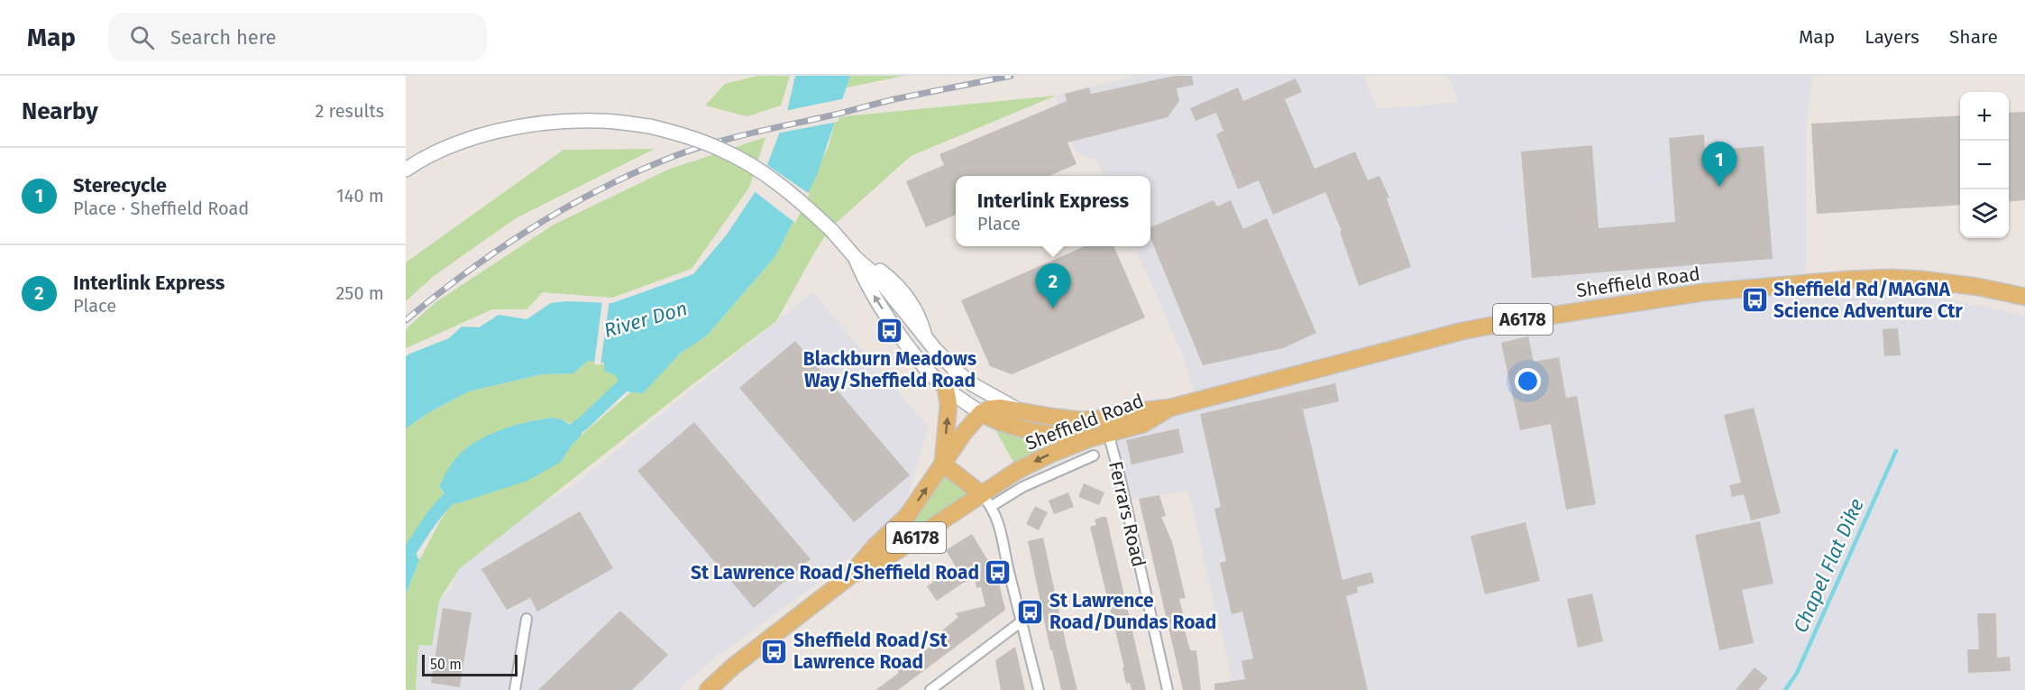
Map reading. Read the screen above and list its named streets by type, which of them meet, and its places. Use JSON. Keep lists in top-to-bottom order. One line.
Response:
{"streets":{"main road":["Sheffield Road","A6178"],"street":["Ferrars Road"]},"crossings":[["Sheffield Road","Ferrars Road"]],"water":["River Don","Chapel Flat Dike"],"places":{"bus stop":["Sheffield Rd/MAGNA Science Adventure Ctr","Blackburn Meadows Way/Sheffield Road","St Lawrence Road/Sheffield Road","St Lawrence Road/Dundas Road","Sheffield Road/St Lawrence Road"]},"scale_bar":"50 m","page":{"header":"Map","search":"Search here","nav":["Map","Layers","Share"],"heading":["Nearby","2 results"],"map_buttons":["+","−"],"pins":["1","2"],"list":[{"mark":"1","name":"Sterecycle","note":"Place · Sheffield Road","value":"140 m"},{"mark":"2","name":"Interlink Express","note":"Place","value":"250 m"}],"popup":["Interlink Express","Place"],"scale":"50 m"}}
